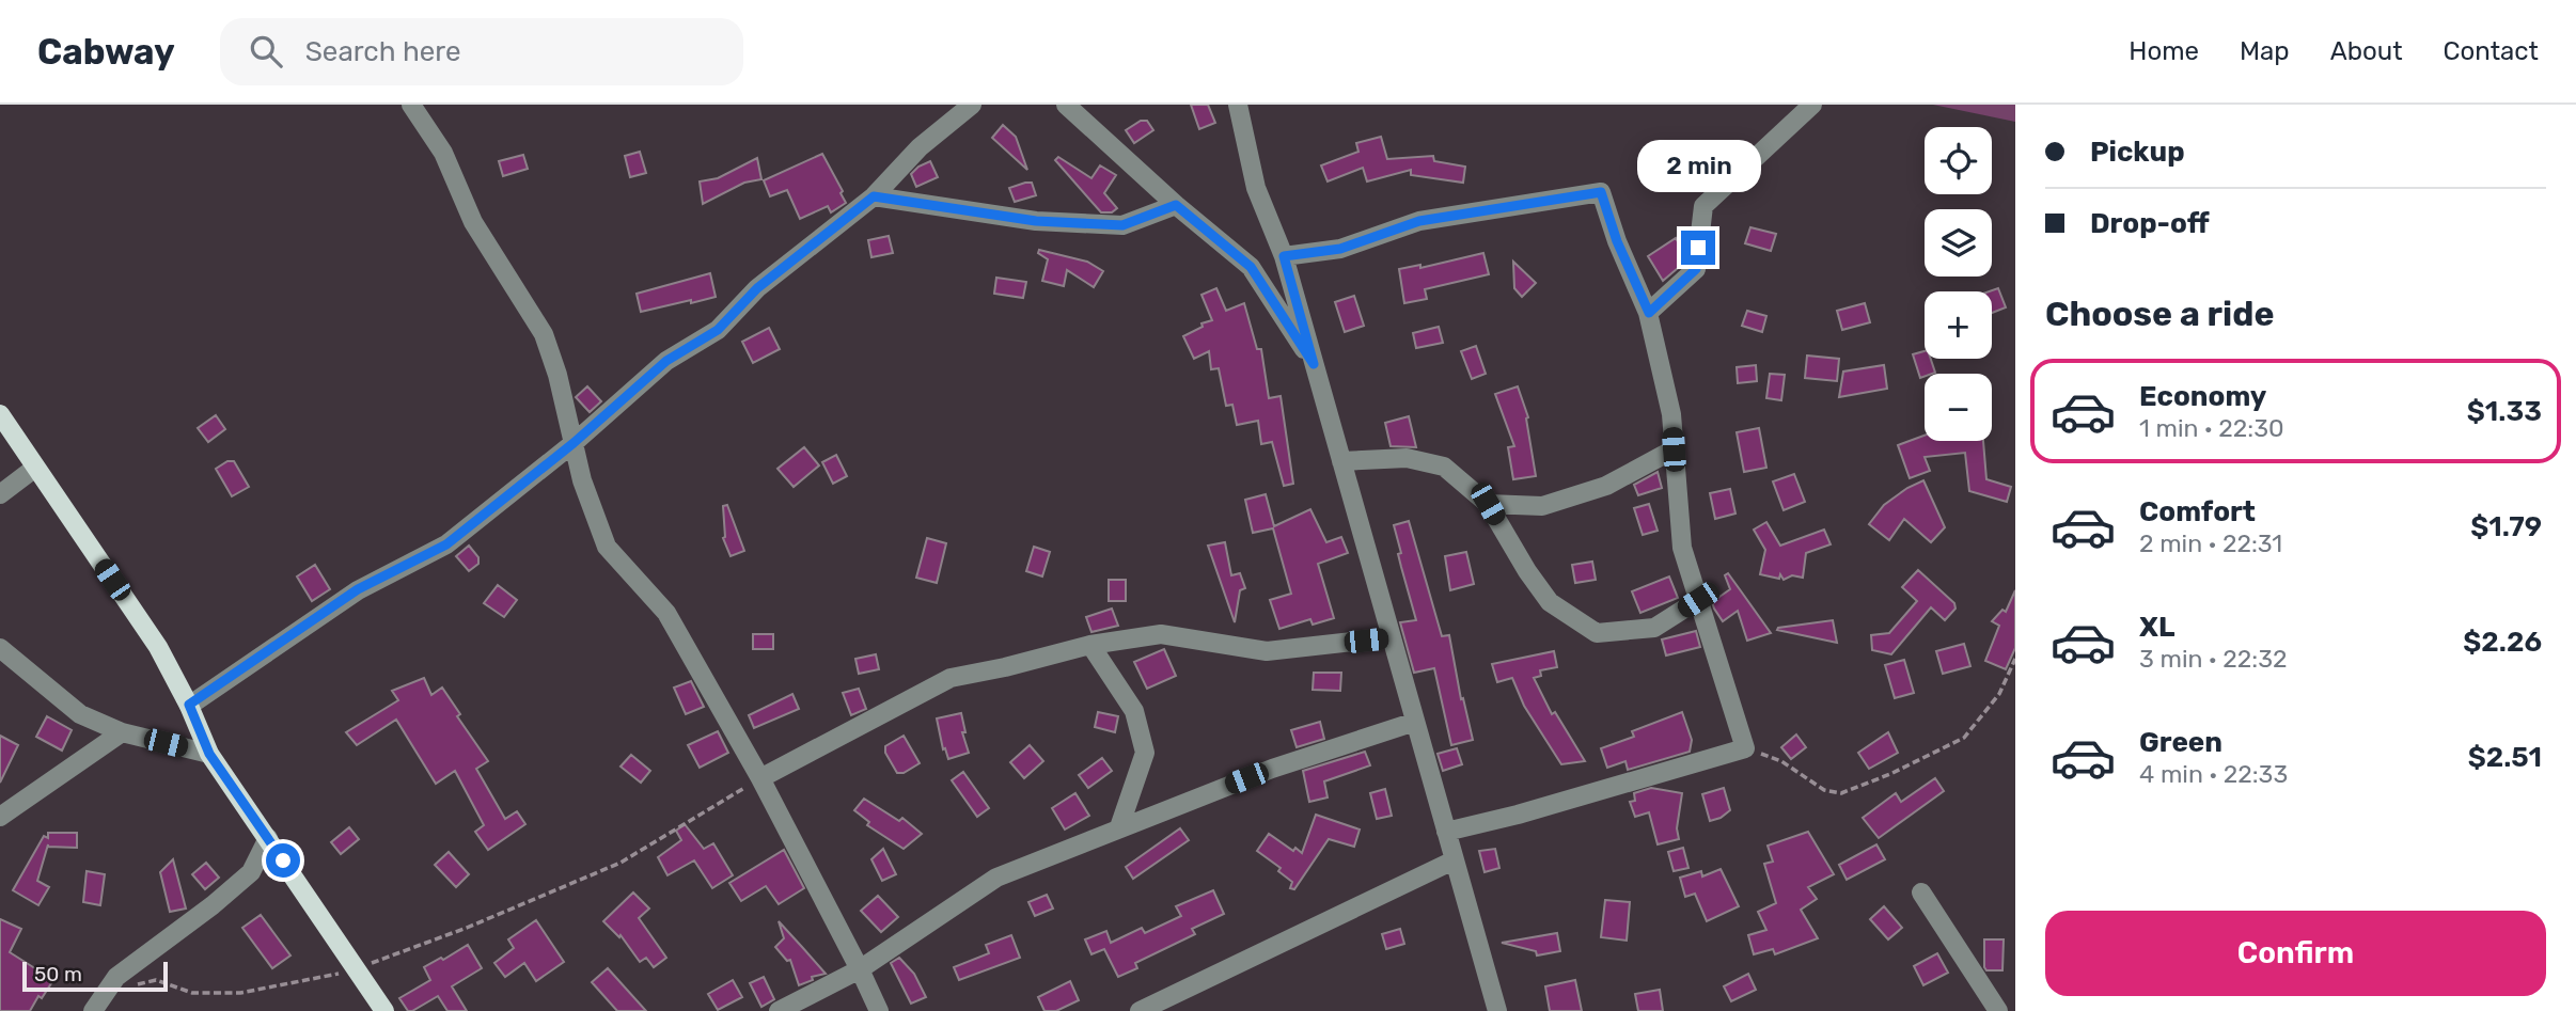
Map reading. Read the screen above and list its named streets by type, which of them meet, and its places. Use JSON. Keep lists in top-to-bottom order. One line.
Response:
{"scale_bar":"50 m","page":{"header":"Cabway","search":"Search here","nav":["Home","Map","About","Contact"],"banner":["Pickup","Drop-off"],"map_buttons":["+","−"],"bubble":"2 min","heading":"Choose a ride","list":[{"name":"Economy","note":"1 min · 22:30","value":"$1.33"},{"name":"Comfort","note":"2 min · 22:31","value":"$1.79"},{"name":"XL","note":"3 min · 22:32","value":"$2.26"},{"name":"Green","note":"4 min · 22:33","value":"$2.51"}],"buttons":"Confirm","scale":"50 m"}}
